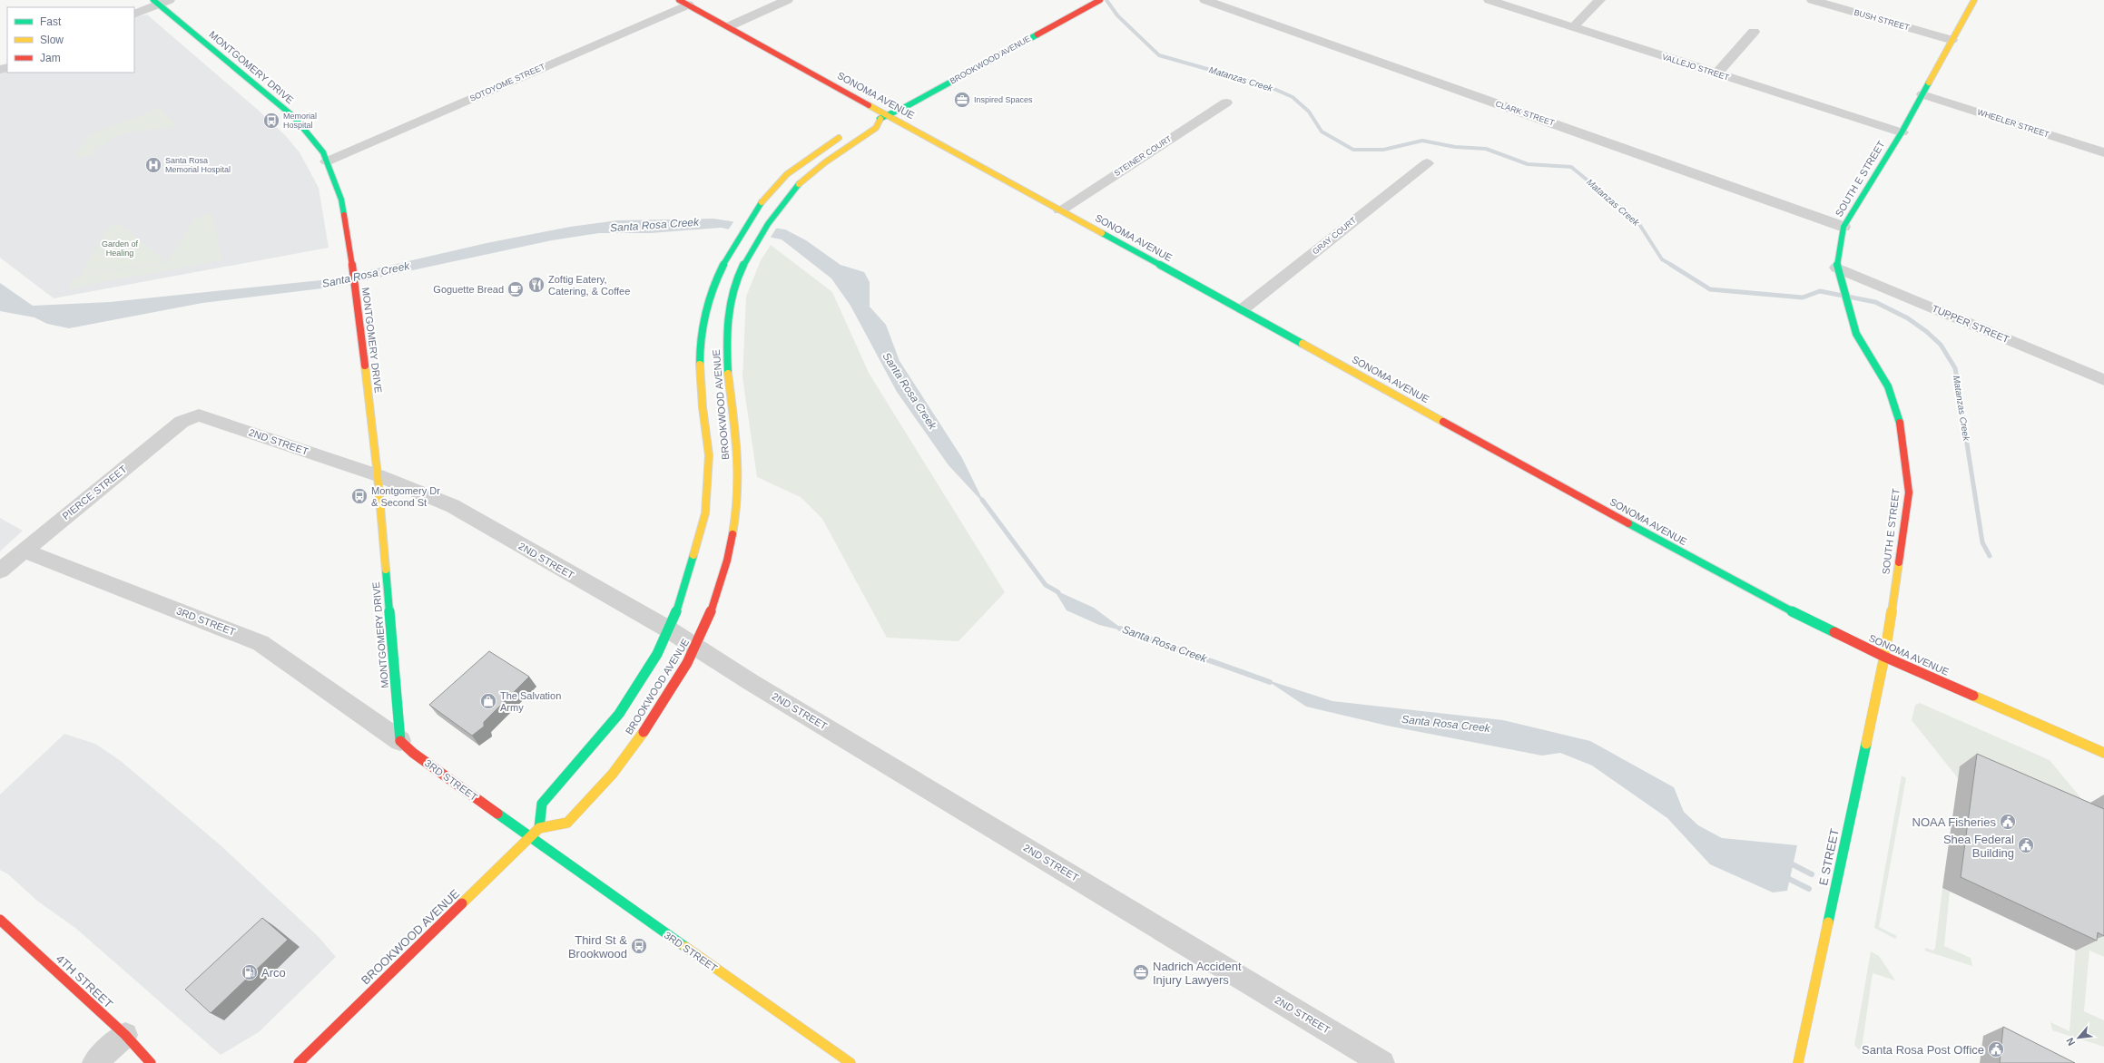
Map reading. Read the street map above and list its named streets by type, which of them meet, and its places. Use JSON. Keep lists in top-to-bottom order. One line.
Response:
{"streets":{"street":["BUSH STREET","BROOKWOOD AVENUE","MONTGOMERY DRIVE","VALLEJO STREET","SOTOYOME STREET","SONOMA AVENUE","CLARK STREET","WHEELER STREET","STEINER COURT","SOUTH E STREET","GRAY COURT","TUPPER STREET","2ND STREET","PIERCE STREET","3RD STREET","E STREET","4TH STREET"]},"crossings":[["BUSH STREET","SOUTH E STREET"],["BROOKWOOD AVENUE","SONOMA AVENUE"],["BROOKWOOD AVENUE","2ND STREET"],["BROOKWOOD AVENUE","3RD STREET"],["MONTGOMERY DRIVE","SOTOYOME STREET"],["MONTGOMERY DRIVE","2ND STREET"],["MONTGOMERY DRIVE","3RD STREET"],["VALLEJO STREET","SOUTH E STREET"],["SOTOYOME STREET","SONOMA AVENUE"],["SONOMA AVENUE","STEINER COURT"],["SONOMA AVENUE","SOUTH E STREET"],["SONOMA AVENUE","GRAY COURT"],["SONOMA AVENUE","E STREET"],["CLARK STREET","SOUTH E STREET"],["WHEELER STREET","SOUTH E STREET"],["SOUTH E STREET","TUPPER STREET"],["SOUTH E STREET","E STREET"],["2ND STREET","PIERCE STREET"],["PIERCE STREET","3RD STREET"]],"water":["Matanzas Creek","Santa Rosa Creek"],"parks":["Garden of Healing"],"places":{"office":["Inspired Spaces","Nadrich Accident Injury Lawyers"],"bus stop":["Memorial Hospital","Montgomery Dr & Second St","Third St & Brookwood"],"hospital":["Santa Rosa Memorial Hospital"],"restaurant":["Zoftig Eatery, Catering, & Coffee"],"cafe":["Goguette Bread"],"shop":["The Salvation Army"],"public building":["NOAA Fisheries","Shea Federal Building","Santa Rosa Post Office"],"fuel station":["Arco"]},"legend":["Fast","Slow","Jam"],"north":"bottom left"}
